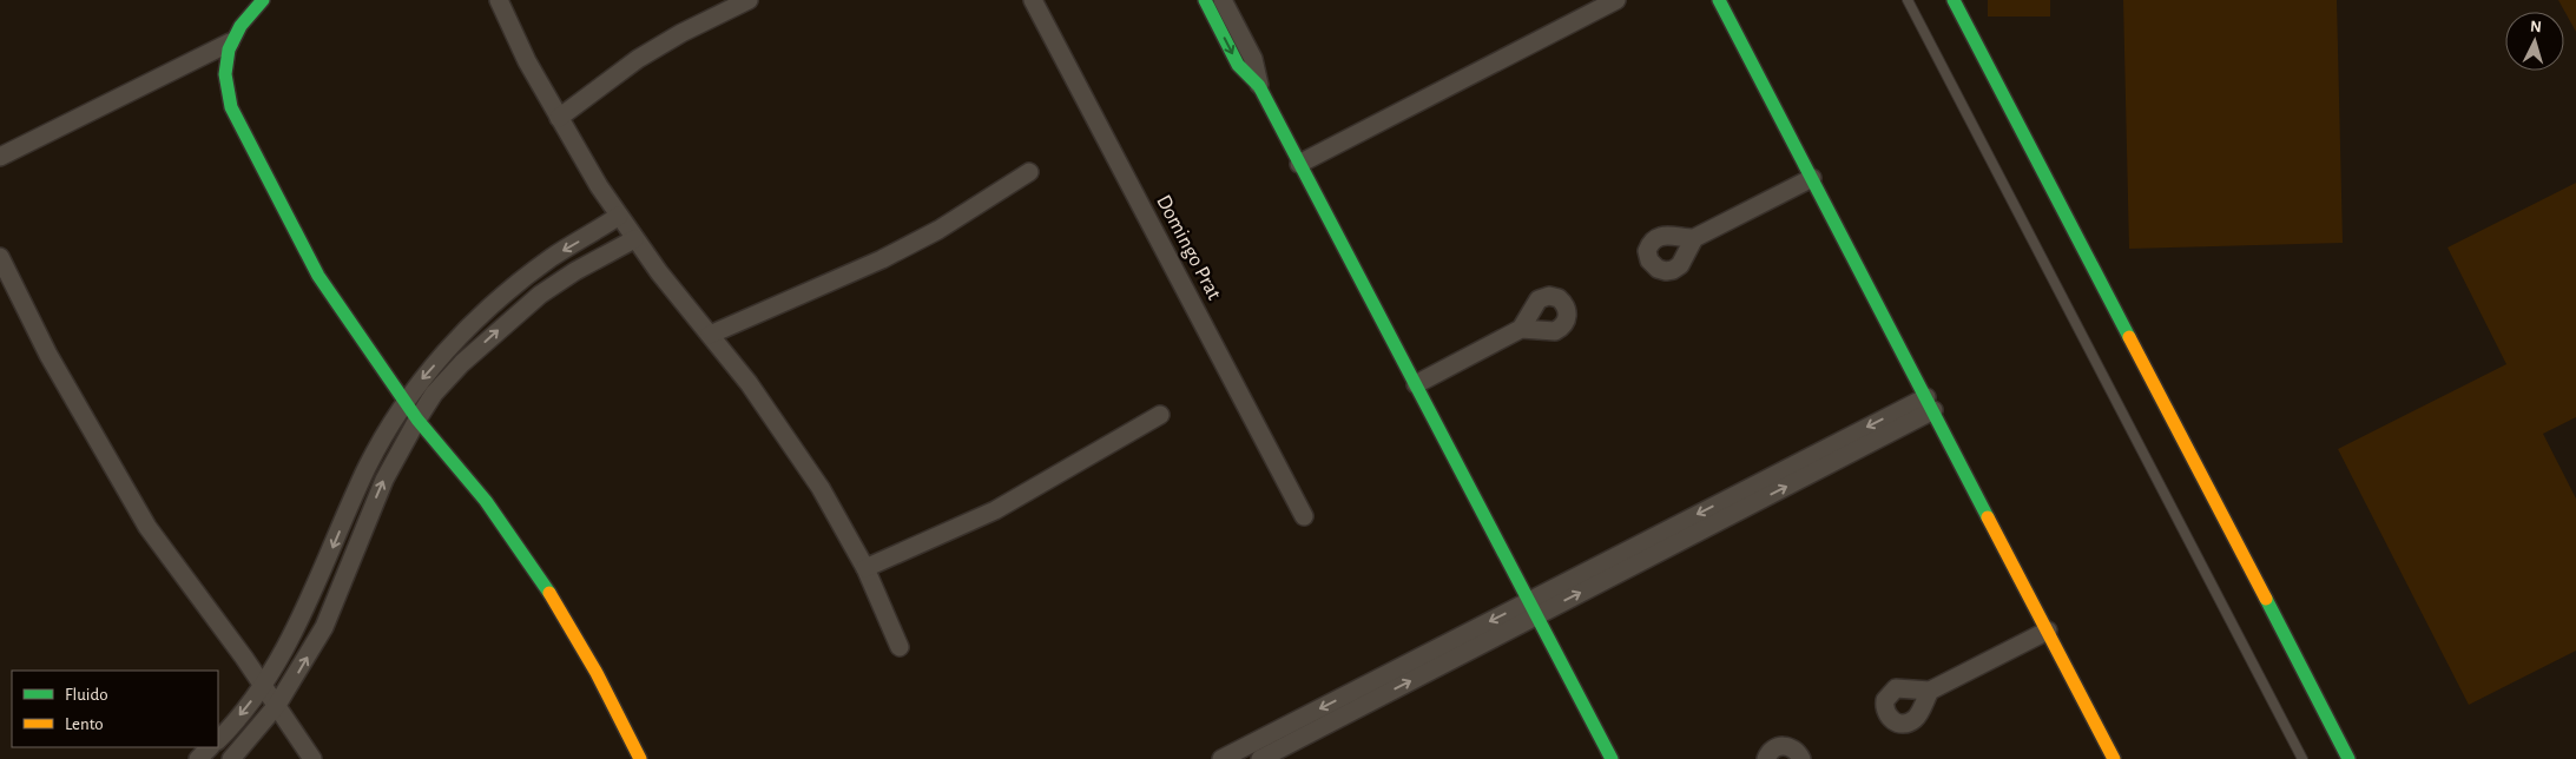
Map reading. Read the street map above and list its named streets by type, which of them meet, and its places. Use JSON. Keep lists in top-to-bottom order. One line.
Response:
{"streets":{"street":["Domingo Prat"]},"legend":["Fluido","Lento"],"north":"top"}
